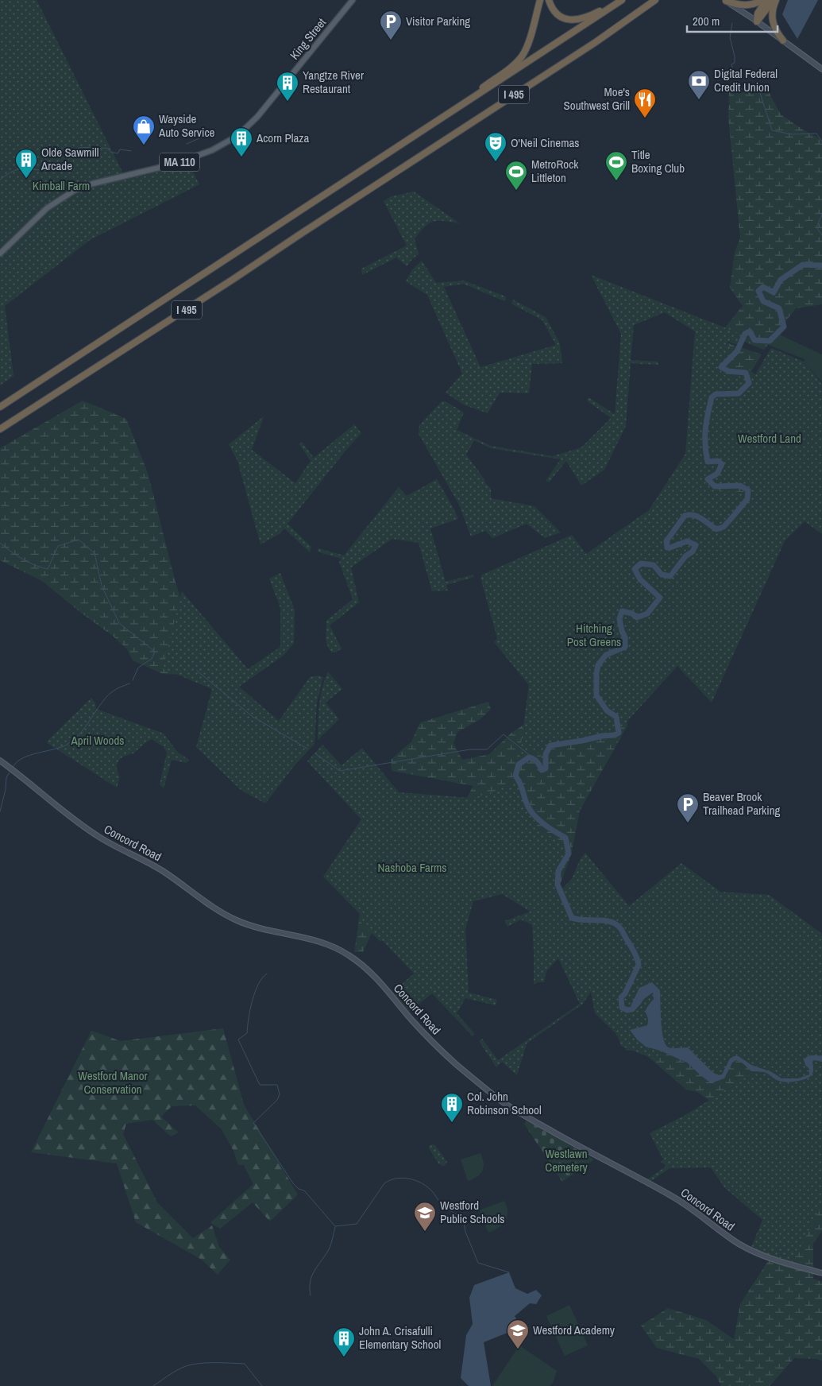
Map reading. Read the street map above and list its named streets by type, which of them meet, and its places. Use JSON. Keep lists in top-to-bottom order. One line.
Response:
{"streets":{"highway":["I 495"],"main road":["King Street","MA 110","Concord Road"]},"parks":["Kimball Farm","Westford Land","Hitching Post Greens","April Woods","Nashoba Farms","Westford Manor Conservation","Westlawn Cemetery"],"places":{"parking":["Visitor Parking","Beaver Brook Trailhead Parking"],"bank":["Digital Federal Credit Union"],"building":["Yangtze River Restaurant","Acorn Plaza","Olde Sawmill Arcade","Col. John Robinson School","John A. Crisafulli Elementary School"],"restaurant":["Moe's Southwest Grill"],"shop":["Wayside Auto Service"],"theatre":["O'Neil Cinemas"],"sports":["Title Boxing Club","MetroRock Littleton"],"school or university":["Westford Public Schools","Westford Academy"]},"scale_bar":"200 m"}
